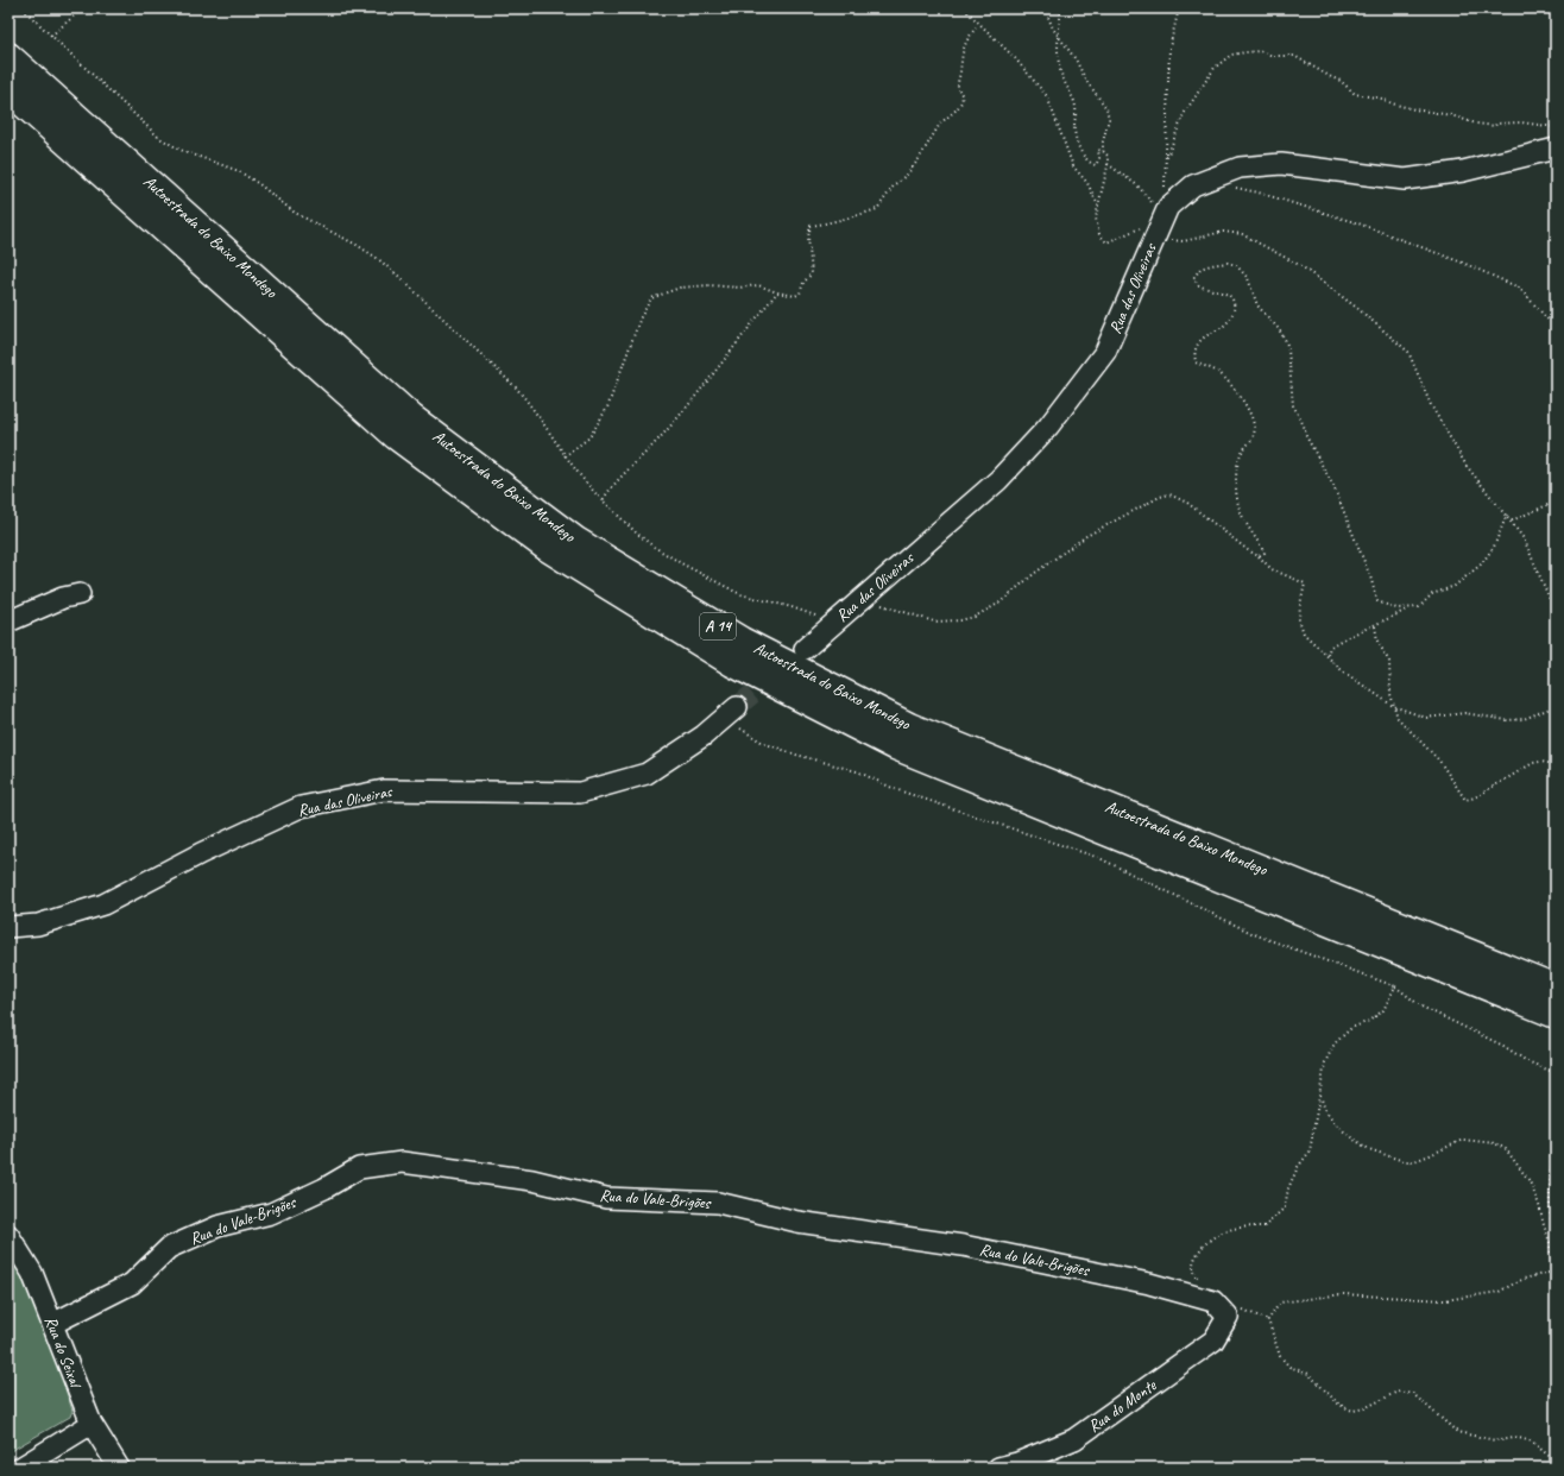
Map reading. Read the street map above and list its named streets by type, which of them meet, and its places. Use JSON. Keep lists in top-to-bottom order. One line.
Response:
{"streets":{"highway":["Autoestrada do Baixo Mondego","A 14"],"street":["Rua das Oliveiras","Rua do Vale-Brigões","Rua do Seixal","Rua do Monte"]},"crossings":[["Rua do Vale-Brigões","Rua do Seixal"],["Rua do Vale-Brigões","Rua do Monte"]]}
